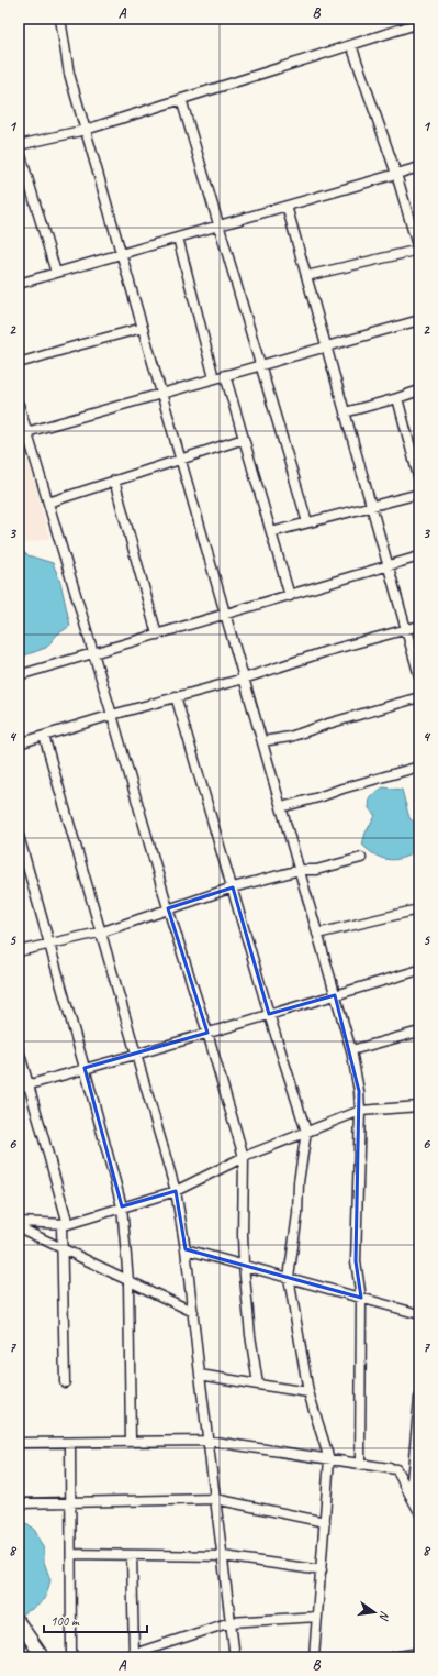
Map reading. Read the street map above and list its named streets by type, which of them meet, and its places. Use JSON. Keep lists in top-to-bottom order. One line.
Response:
{"scale_bar":"100 m","north":"right","grid":{"columns":["A","B"],"rows":["1","2","3","4","5","6","7","8"]}}
